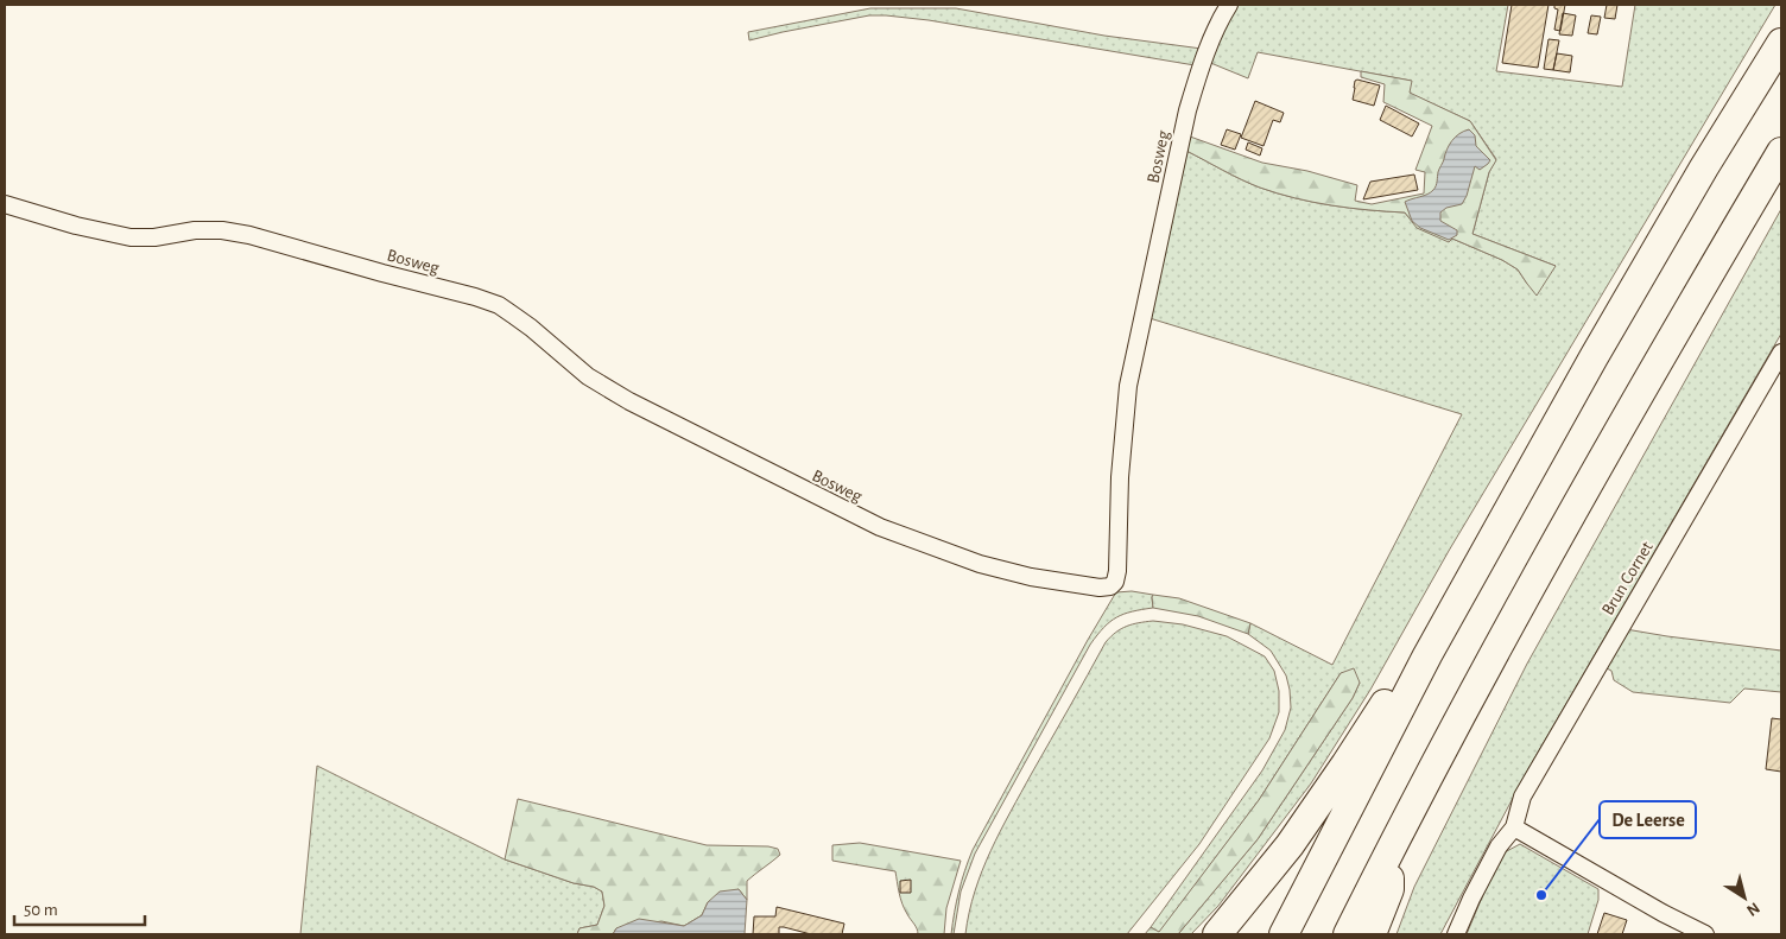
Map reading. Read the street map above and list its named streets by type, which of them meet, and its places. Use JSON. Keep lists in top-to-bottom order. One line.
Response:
{"streets":{"street":["Bosweg","Brun Cornet"]},"places":["De Leerse"],"scale_bar":"50 m","north":"bottom right"}
